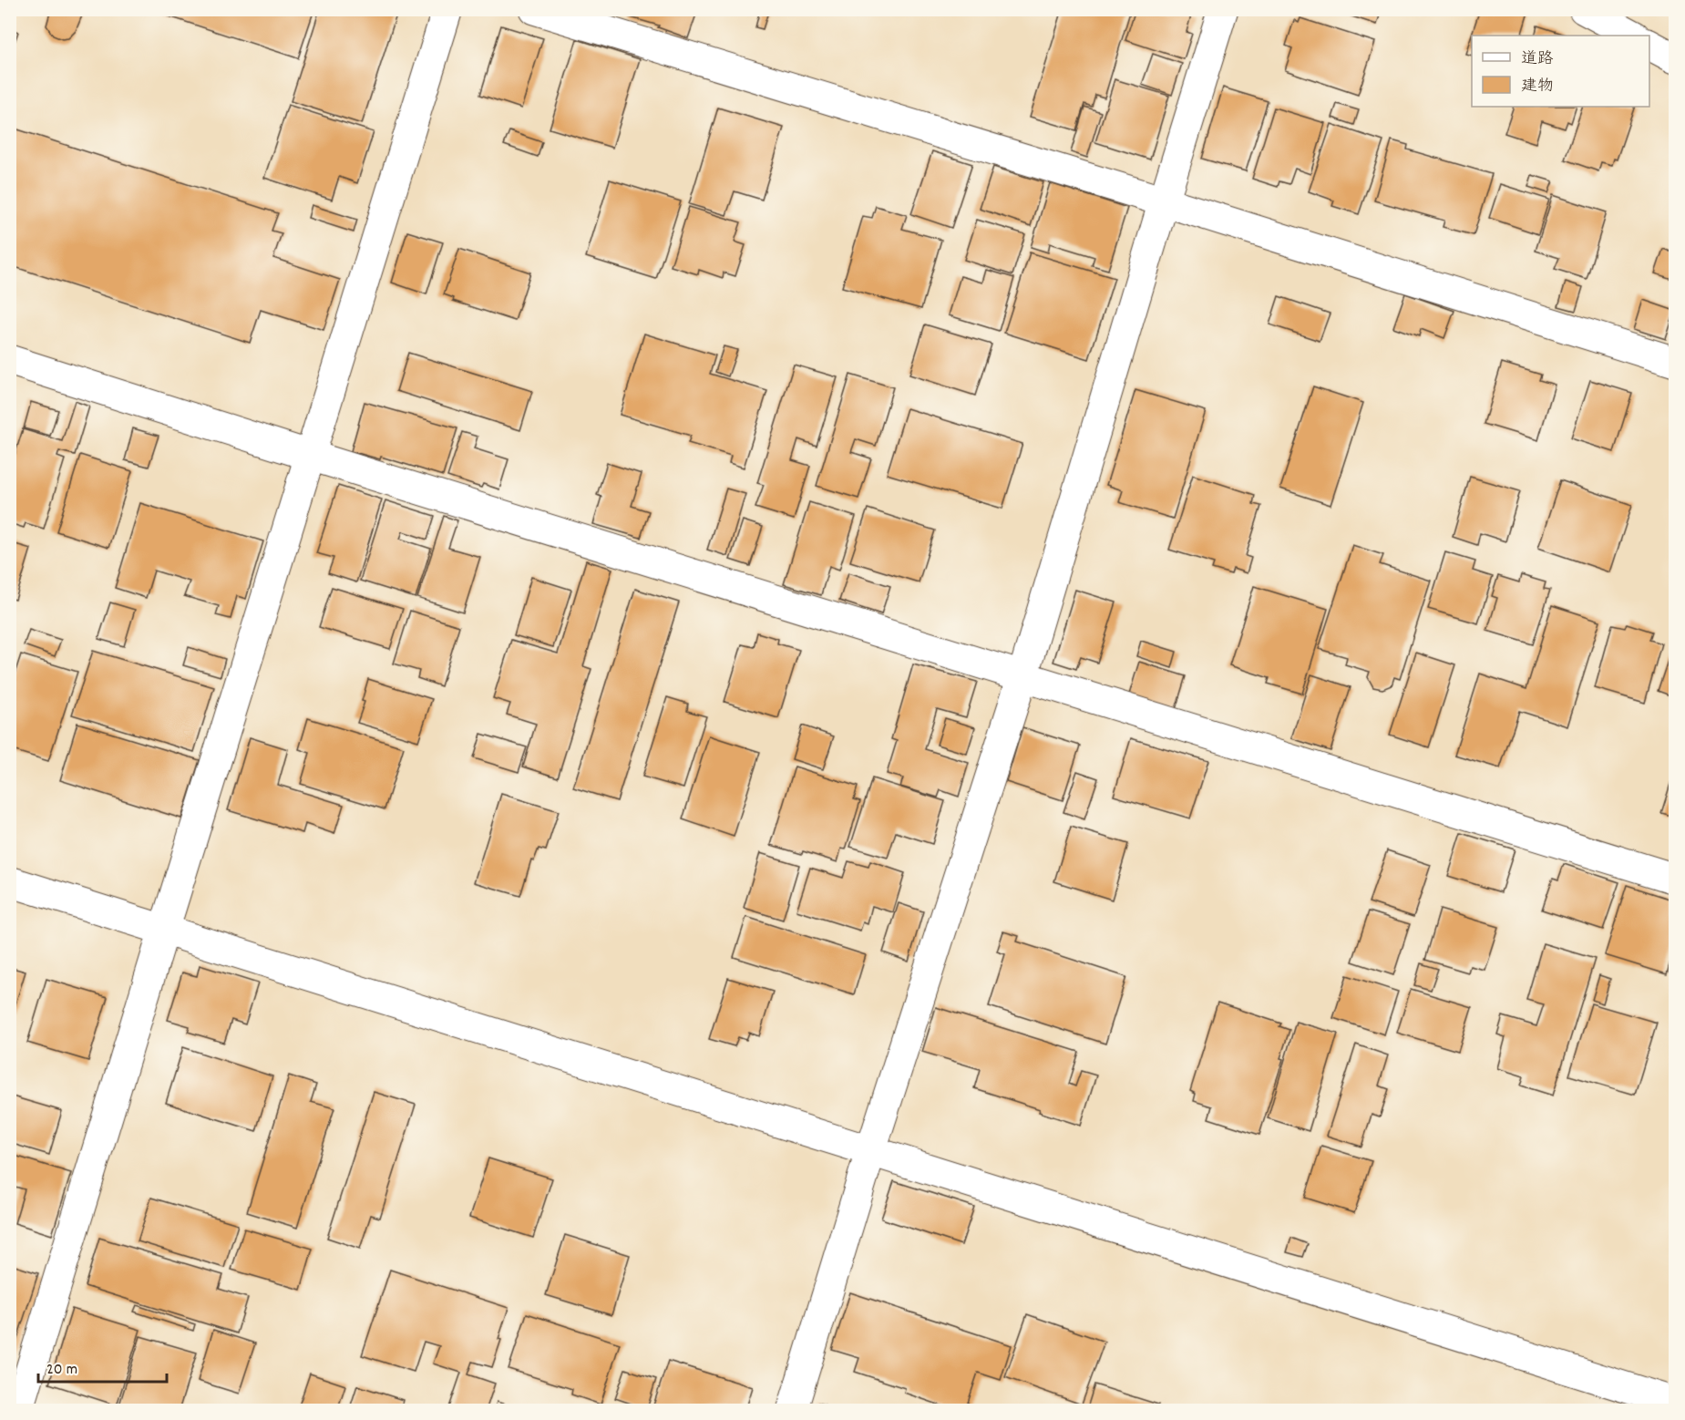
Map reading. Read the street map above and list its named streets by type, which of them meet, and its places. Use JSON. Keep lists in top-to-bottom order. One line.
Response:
{"legend":["道路","建物"],"scale_bar":"20 m"}
